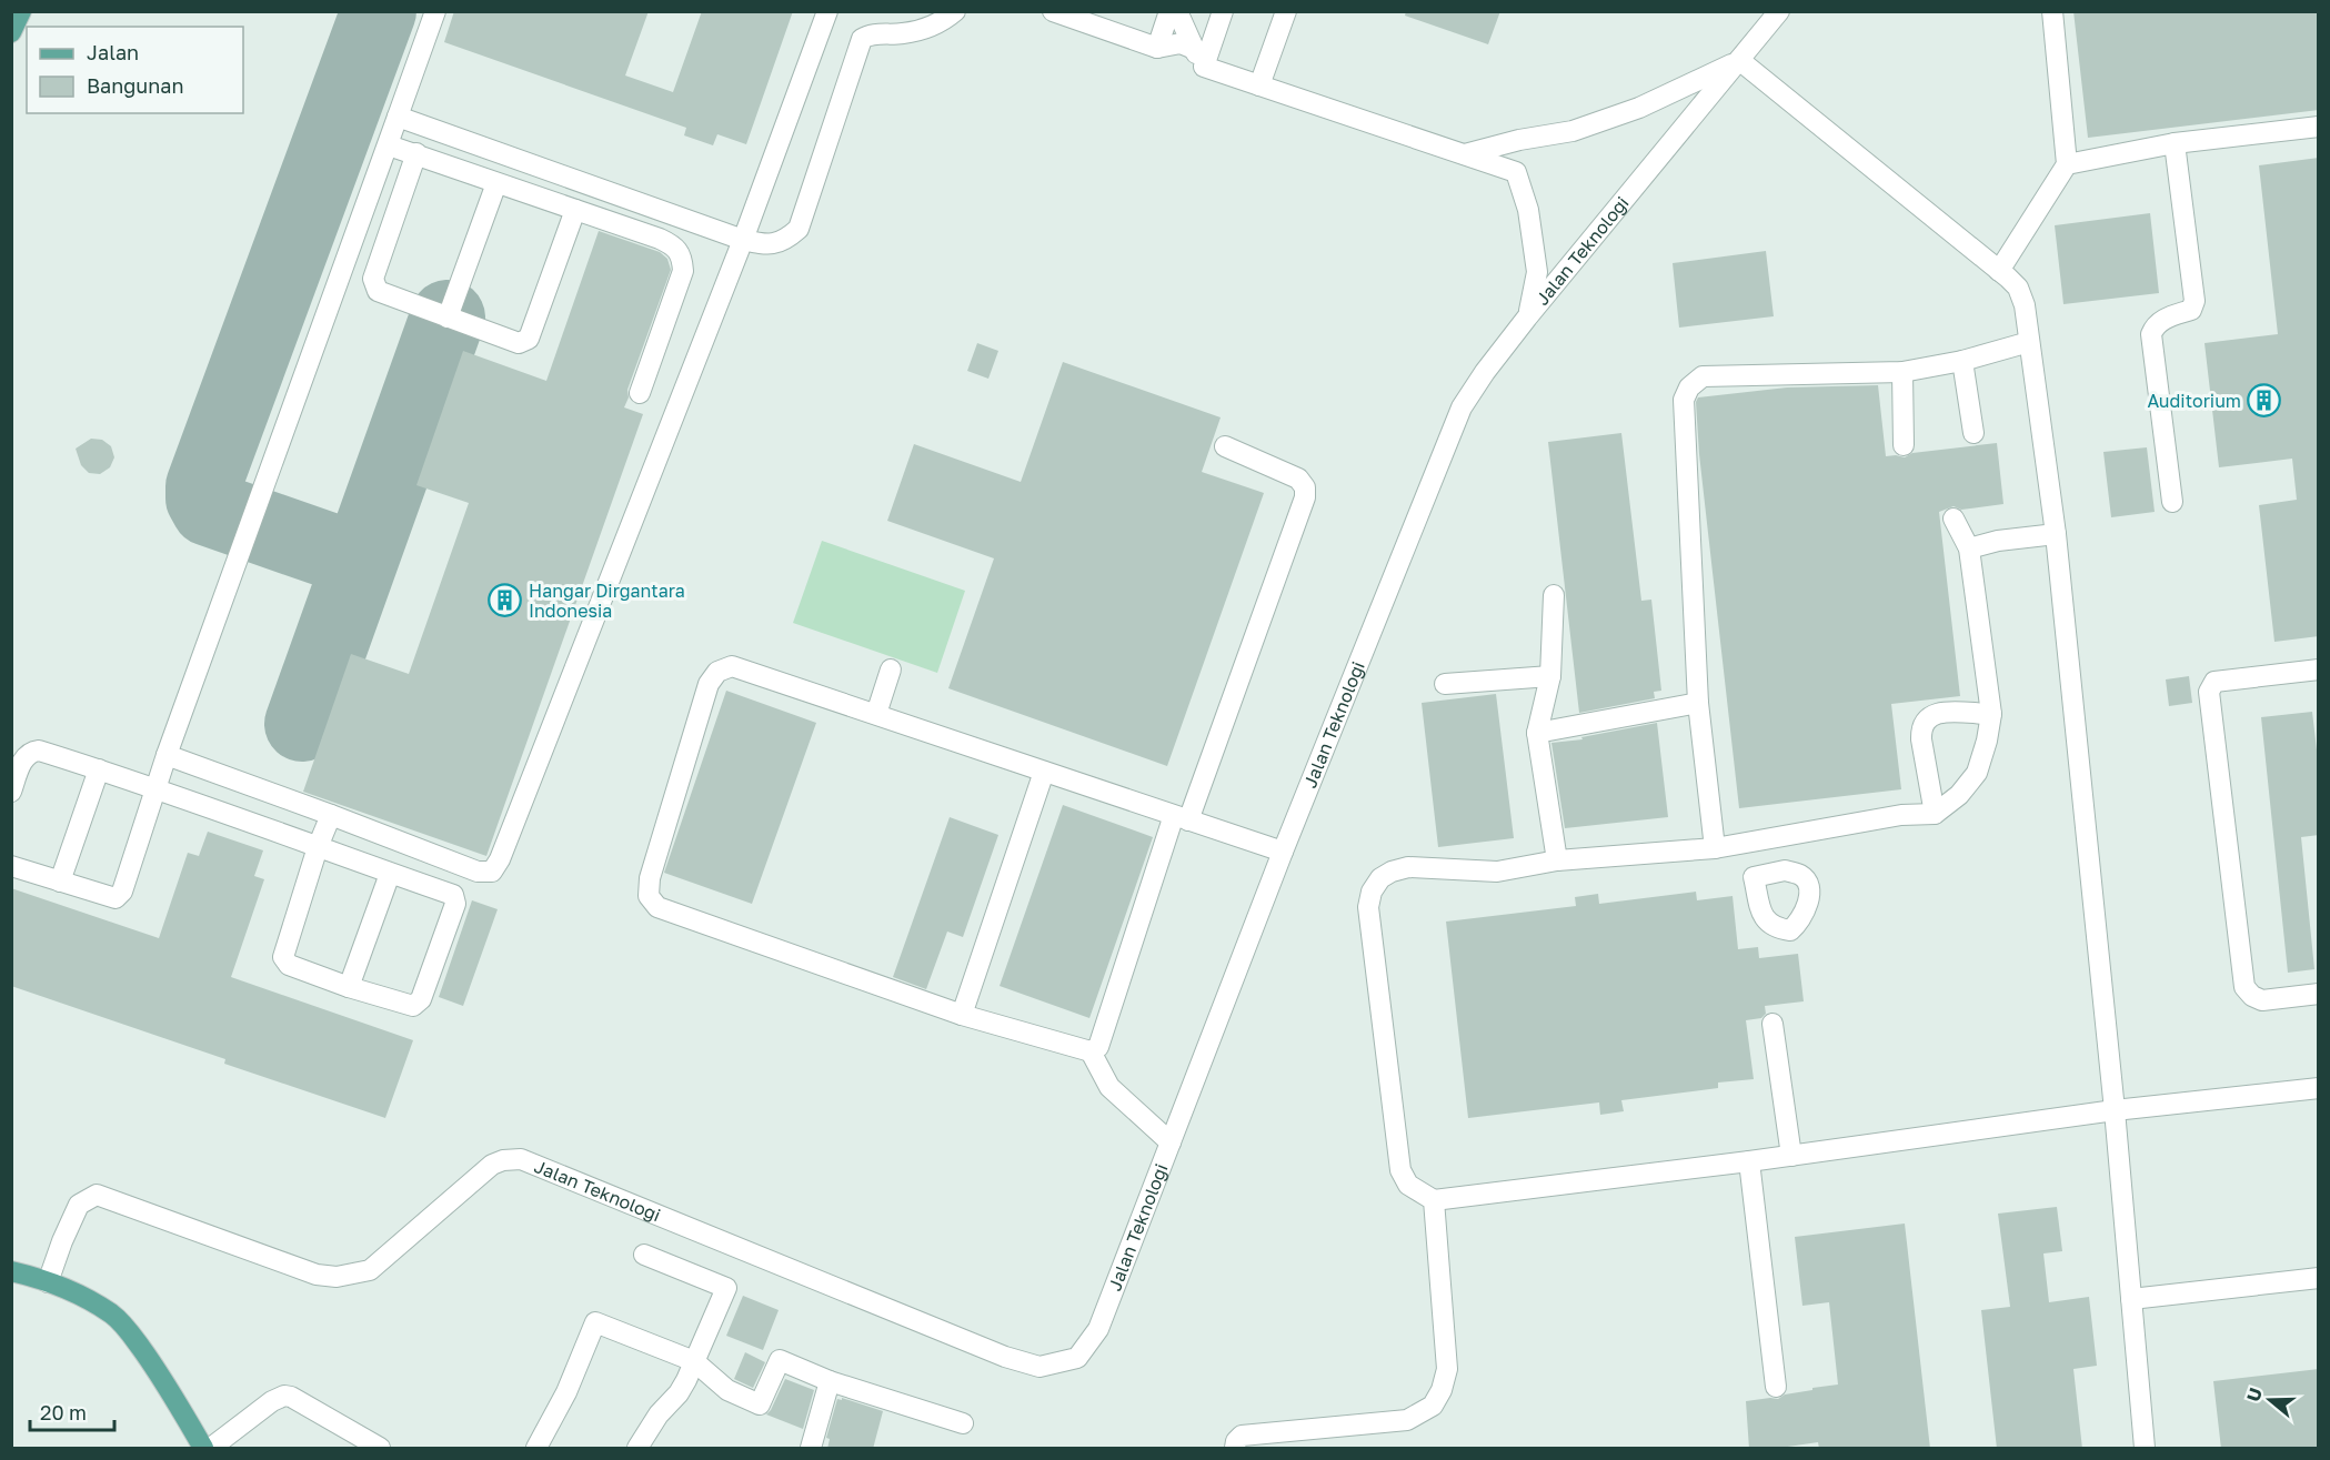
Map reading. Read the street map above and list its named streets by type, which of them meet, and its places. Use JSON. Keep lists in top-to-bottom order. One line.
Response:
{"streets":{"street":["Jalan Teknologi"]},"places":{"building":["Auditorium","Hangar Dirgantara Indonesia"]},"legend":["Jalan","Bangunan"],"scale_bar":"20 m","north":"left"}
